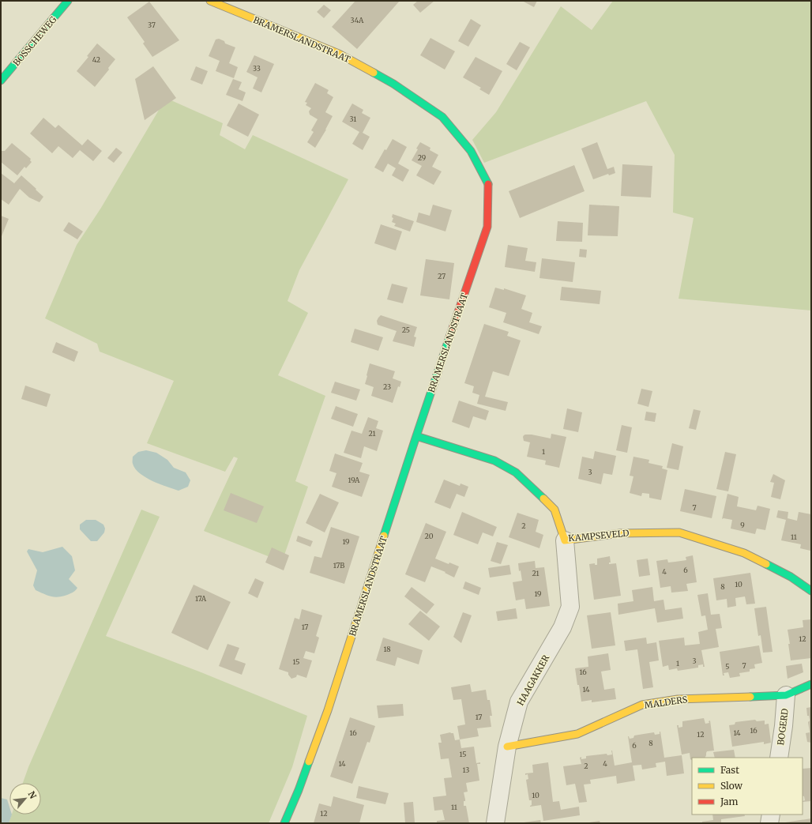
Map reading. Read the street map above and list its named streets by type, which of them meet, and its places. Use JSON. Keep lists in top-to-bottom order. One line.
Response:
{"streets":{"street":["BRAMERSLANDSTRAAT","BOSSCHEWEG","KAMPSEVELD","HAAGAKKER","MALDERS","BOGERD"]},"crossings":[["BRAMERSLANDSTRAAT","KAMPSEVELD"],["KAMPSEVELD","HAAGAKKER"],["HAAGAKKER","MALDERS"],["MALDERS","BOGERD"]],"house_numbers":["34A","37","42","33","31","29","27","25","23","21","1","3","19A","7","9","2","20","11","19","17B","6","4","21","10","8","19","17A","17","12","18","3","15","1","7","5","16","14","17","16","16","14","12","8","6","15","14","4","2","13","10","11","12"],"legend":["Fast","Slow","Jam"],"north":"top right"}
